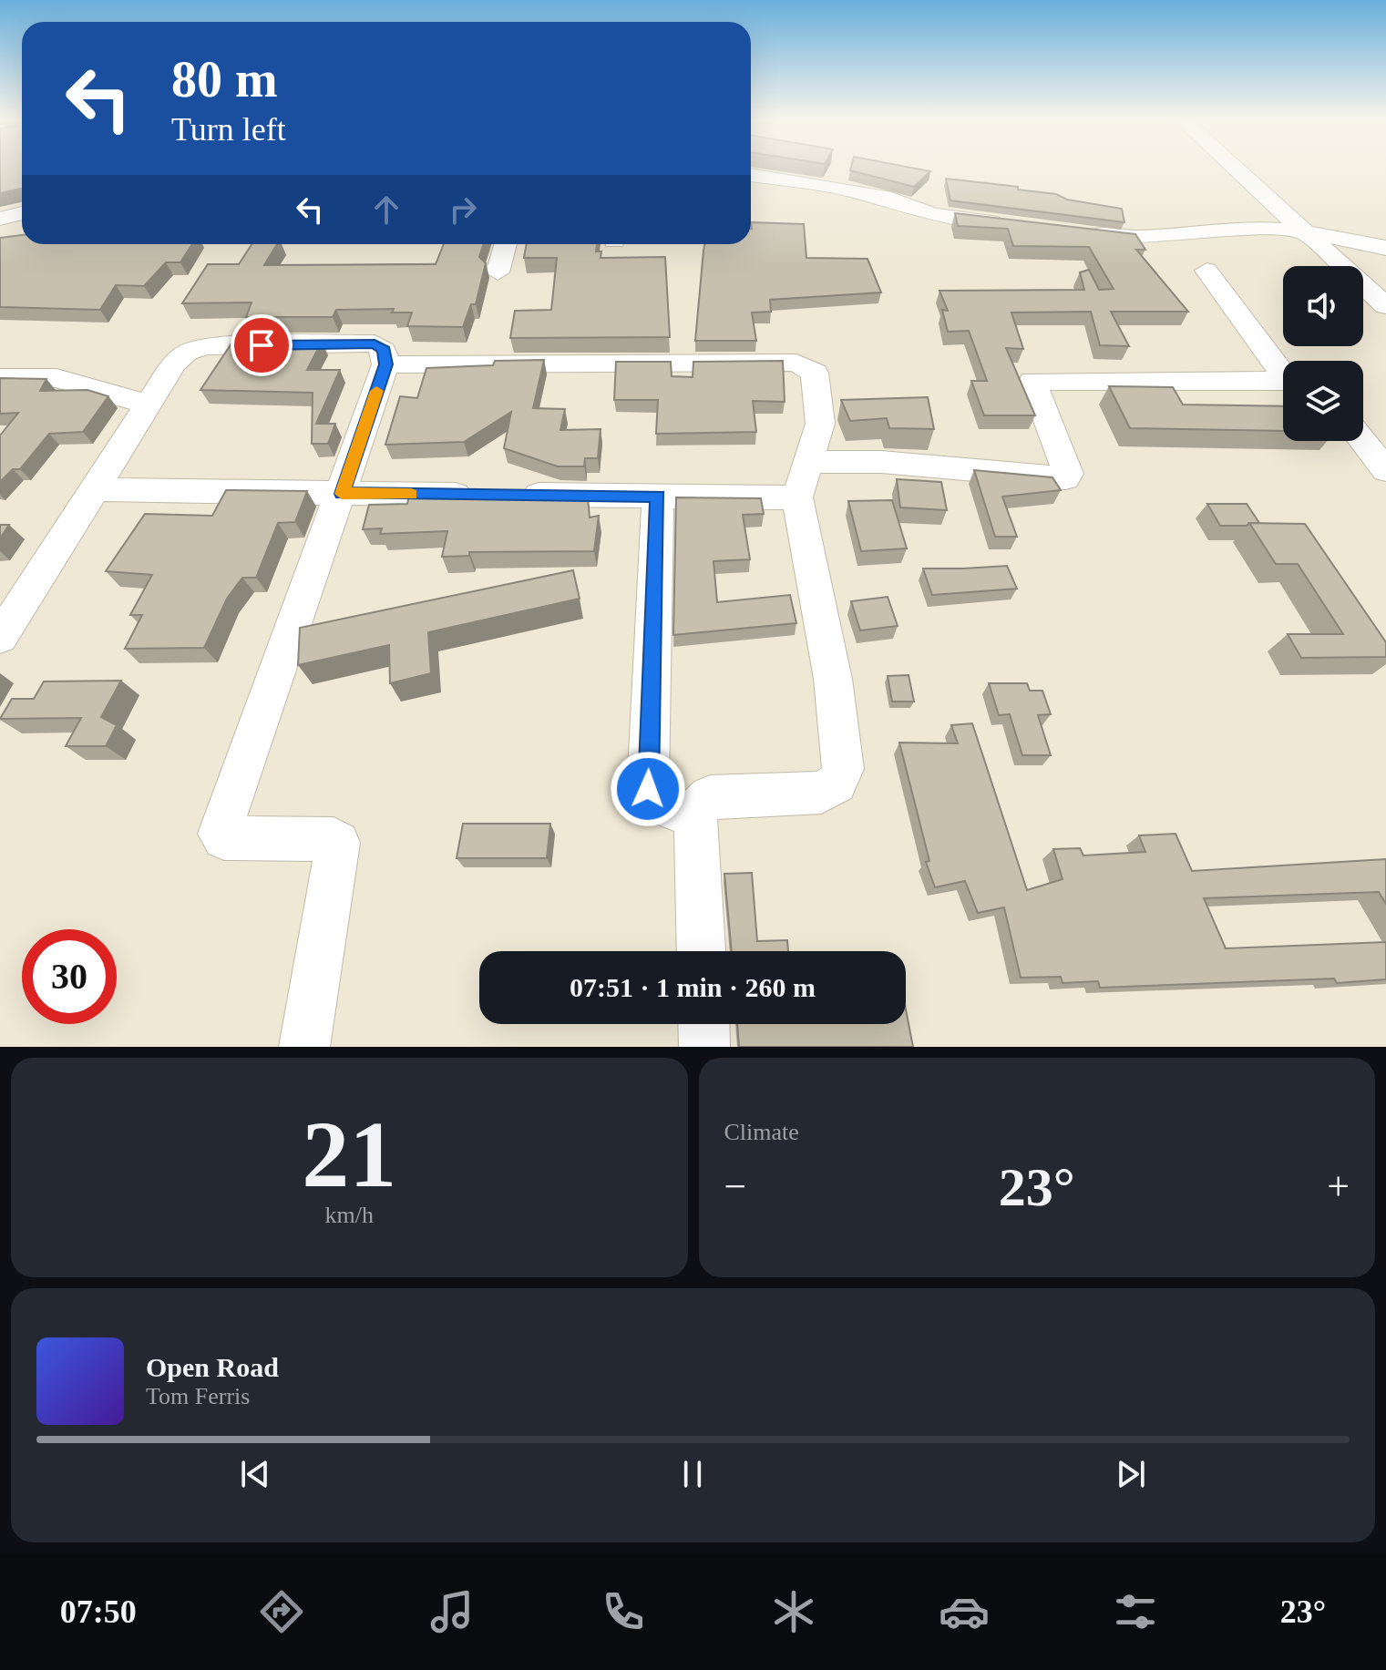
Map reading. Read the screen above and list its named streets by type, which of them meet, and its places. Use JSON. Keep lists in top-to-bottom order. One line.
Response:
{"page":{"turn":["80 m","Turn left"],"limit":"30","trip":"07:51 · 1 min · 260 m","tile":[["21","km/h"],"Climate"],"heat":["−","23°","+"],"song":["Open Road","Tom Ferris"],"tabs":["07:50","23°"]}}
